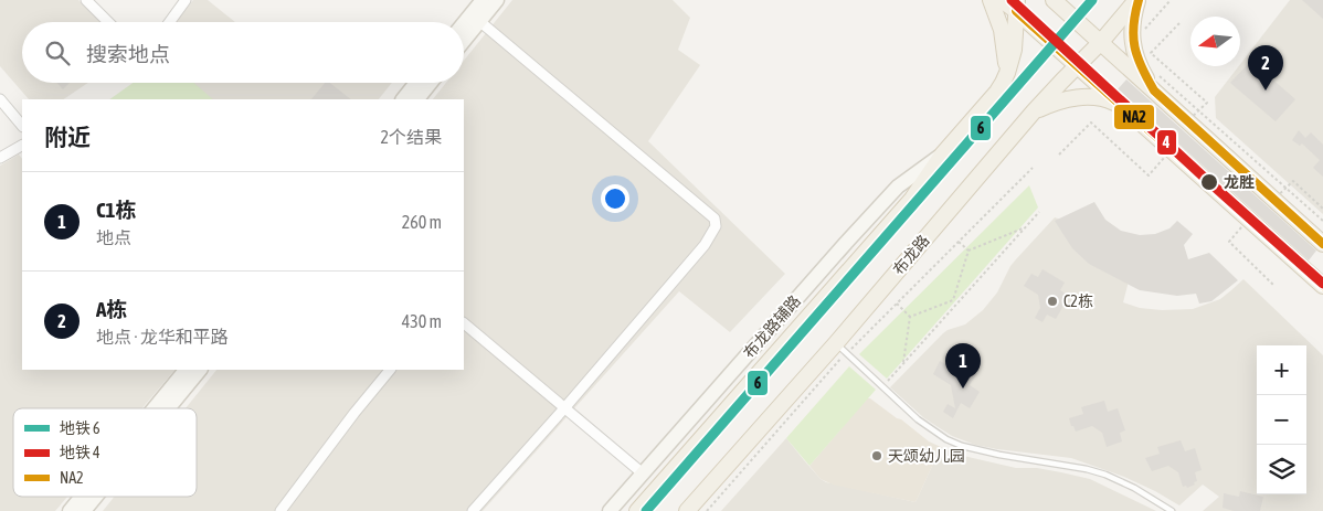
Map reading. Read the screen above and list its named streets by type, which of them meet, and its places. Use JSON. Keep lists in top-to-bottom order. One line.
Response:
{"streets":{"main road":["布龙路","布龙路辅路"]},"places":["龙胜","C2栋","天颂幼儿园"],"lines":["metro line 6","metro line 4","transit line NA2"],"legend":["地铁 6","地铁 4","NA2"],"north":"left","page":{"search":"搜索地点","pins":["2","1"],"heading":["附近","2个结果"],"list":[{"mark":"1","name":"C1栋","note":"地点","value":"260 m"},{"mark":"2","name":"A栋","note":"地点 · 龙华和平路","value":"430 m"}],"map_buttons":["+","−"]}}
